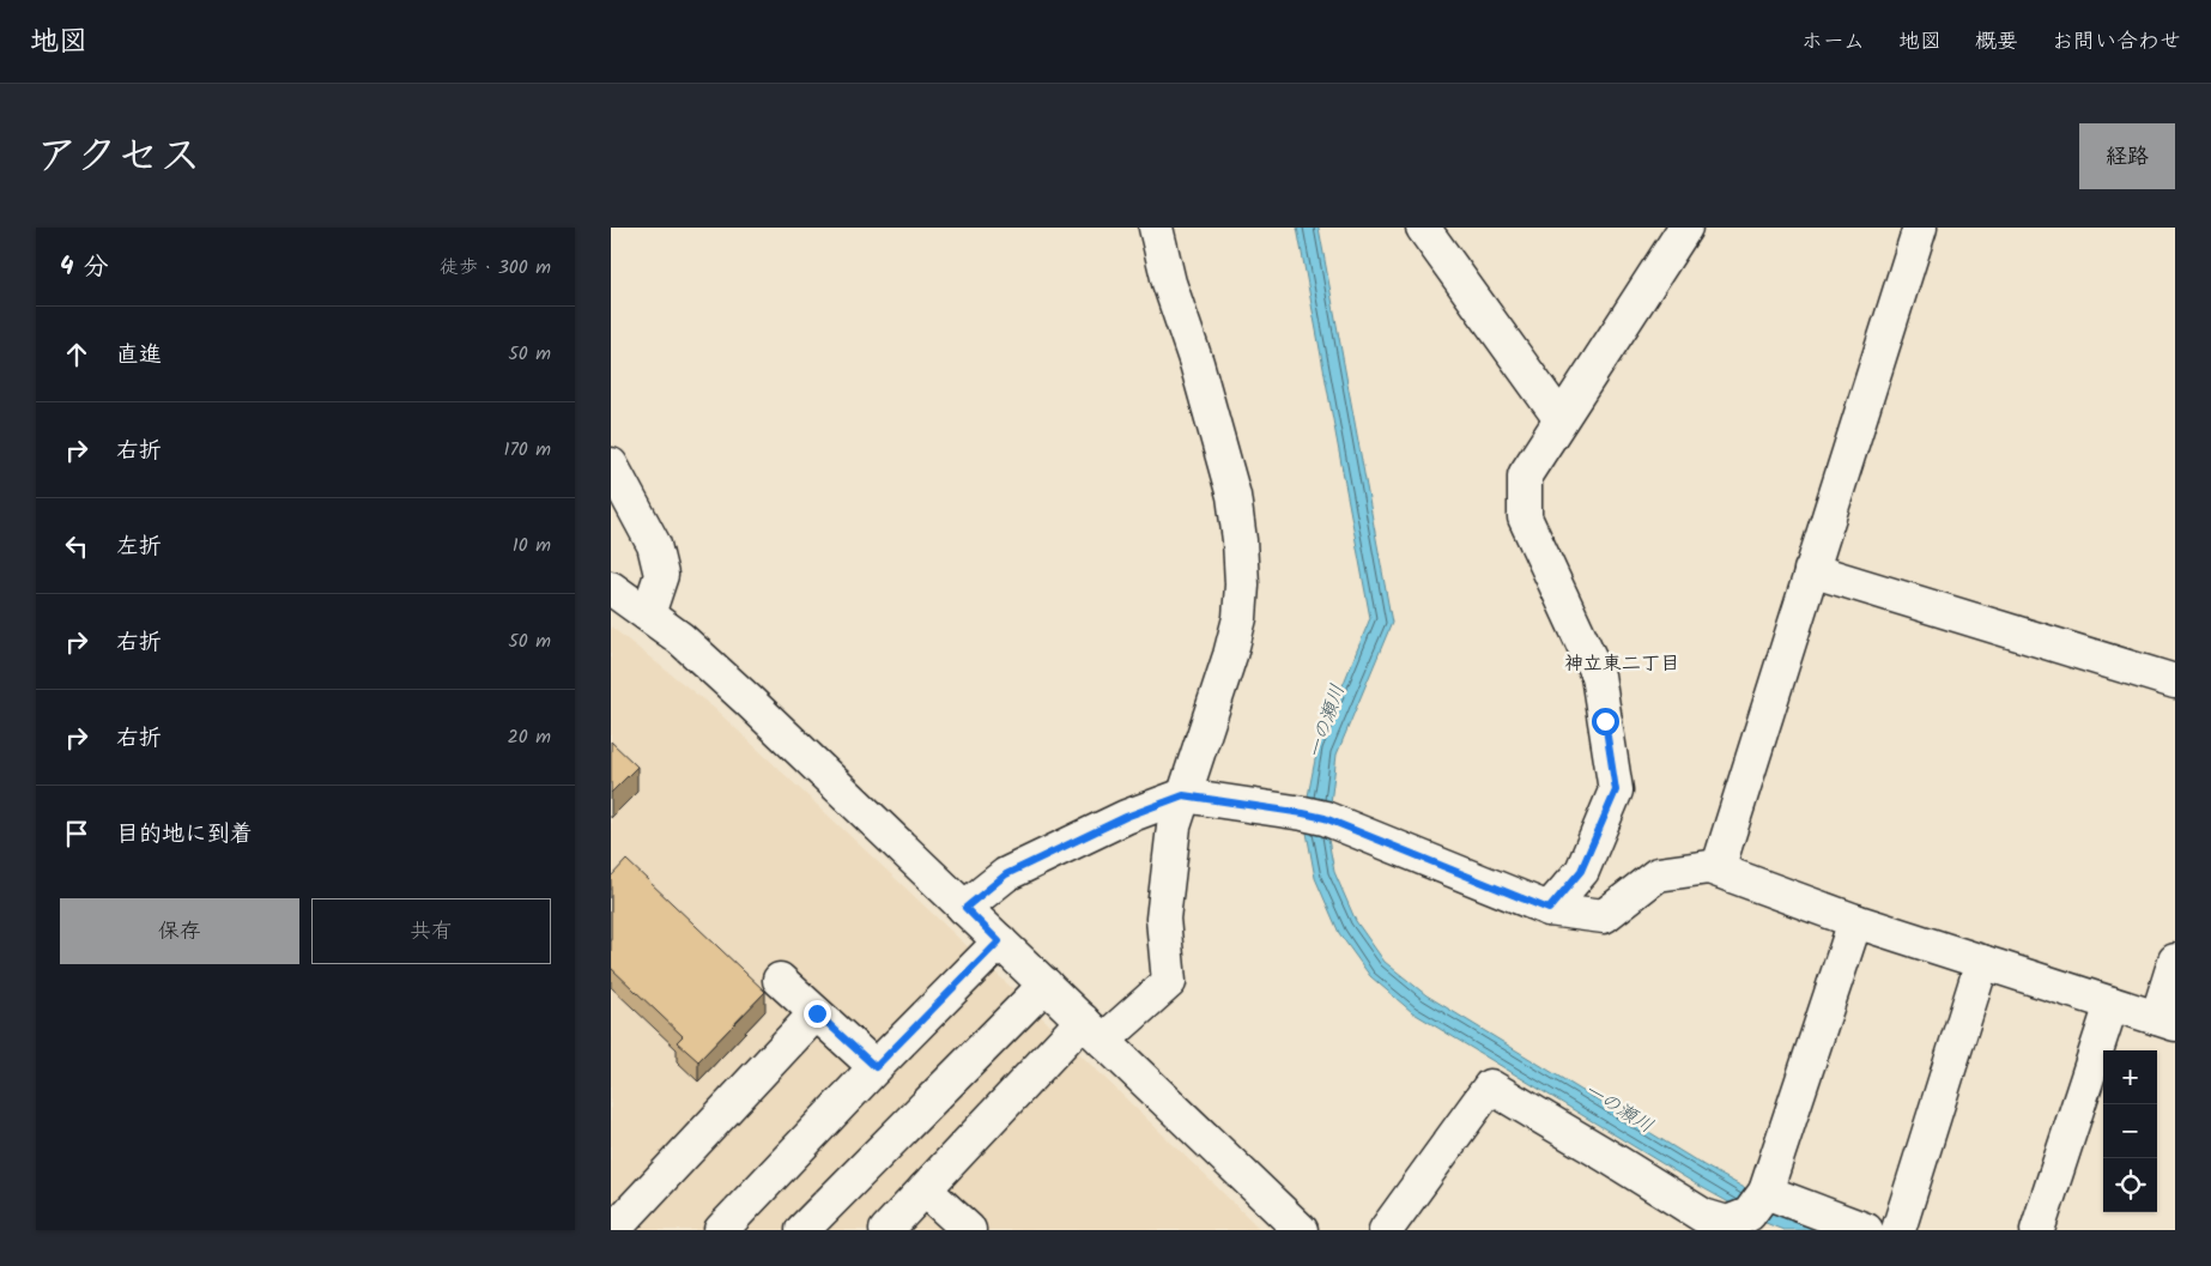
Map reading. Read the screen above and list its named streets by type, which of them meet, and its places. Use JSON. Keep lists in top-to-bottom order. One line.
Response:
{"districts":["神立東二丁目"],"water":["一の瀬川"],"page":{"header":"地図","nav":["ホーム","地図","概要","お問い合わせ"],"title":"アクセス","buttons":["経路",["保存","共有"]],"heading":["4 分","徒歩 · 300 m"],"list":[["直進","50 m"],["右折","170 m"],["左折","10 m"],["右折","50 m"],["右折","20 m"],"目的地に到着"],"map_buttons":["+","−"]}}
